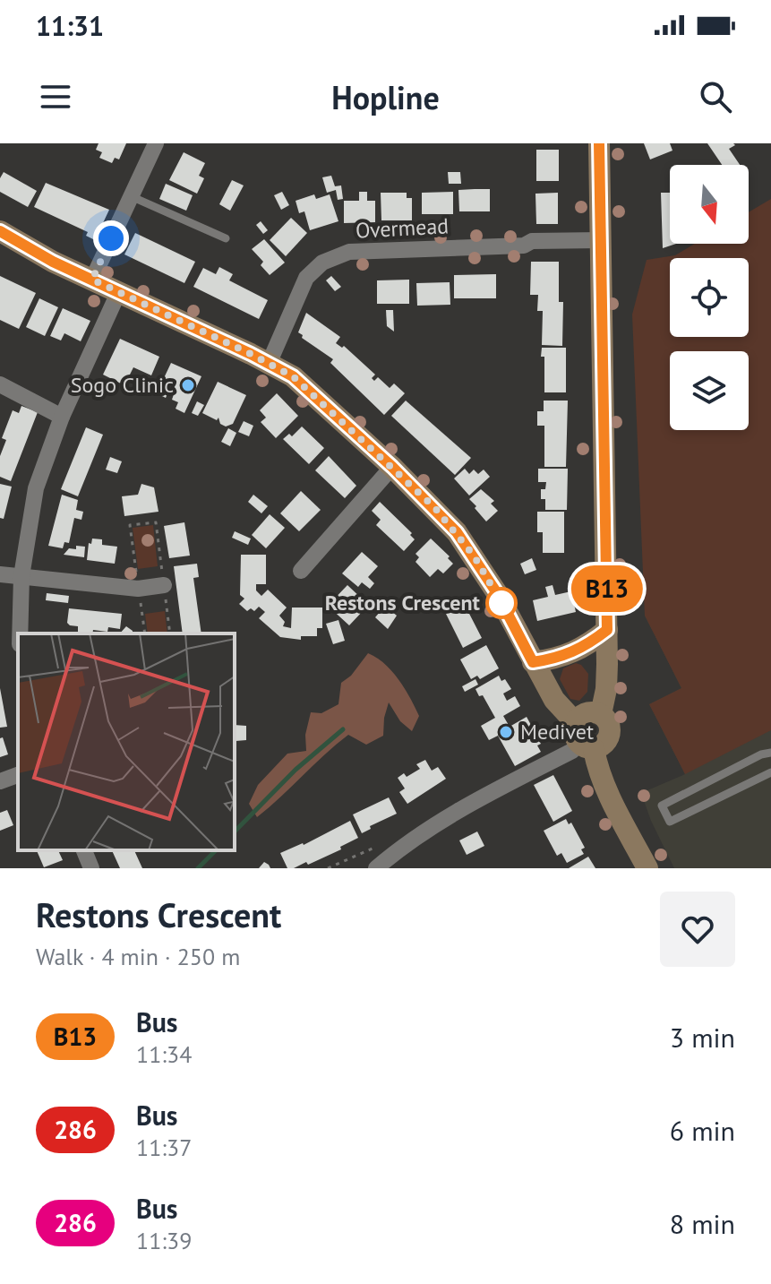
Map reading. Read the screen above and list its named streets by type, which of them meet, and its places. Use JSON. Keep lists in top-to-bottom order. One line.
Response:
{"streets":{"street":["Overmead"]},"places":["Sogo Clinic","Restons Crescent","Medivet"],"lines":["bus line B13"],"north":"bottom","page":{"status":"11:31","header":"Hopline","on_map":"B13","heading":["Restons Crescent","Walk · 4 min · 250 m"],"list":[{"mark":"B13","name":"Bus","note":"11:34","value":"3 min"},{"mark":"286","name":"Bus","note":"11:37","value":"6 min"},{"mark":"286","name":"Bus","note":"11:39","value":"8 min"}]}}
